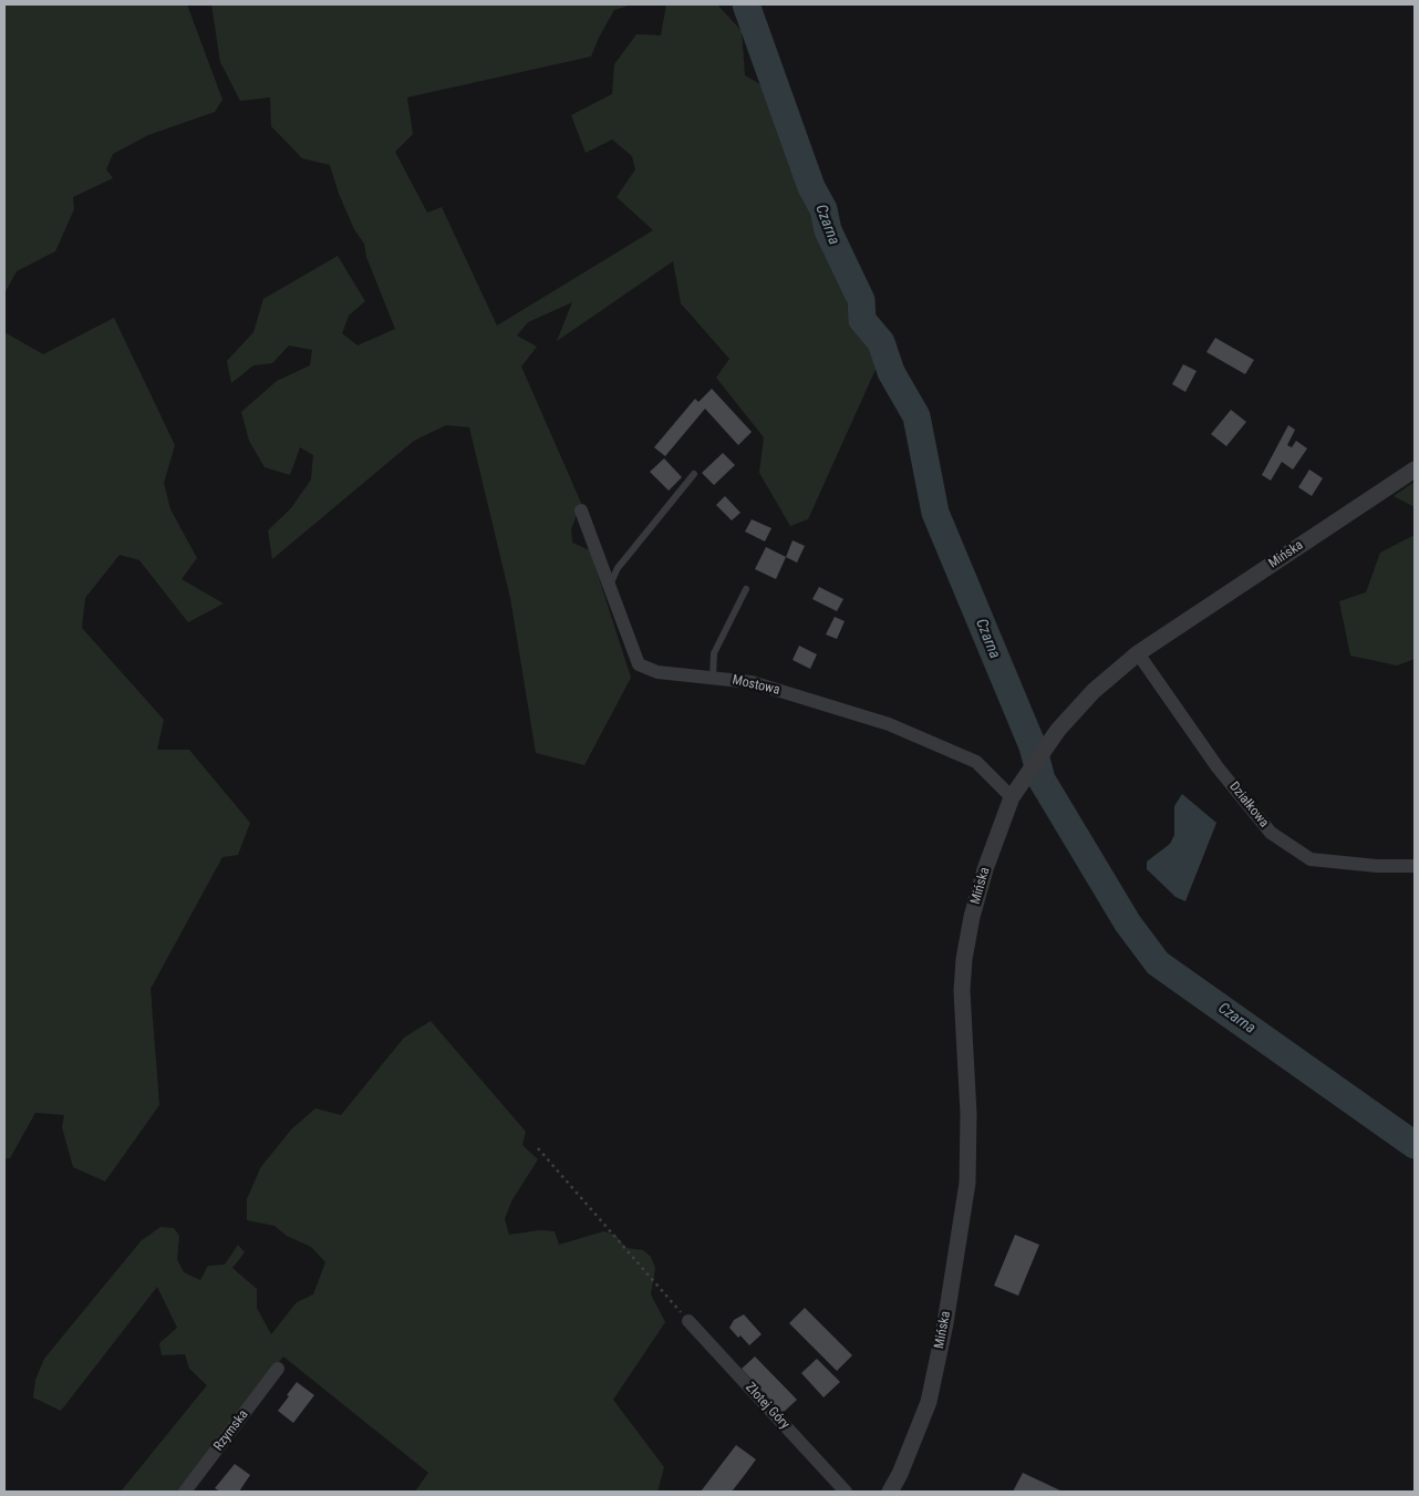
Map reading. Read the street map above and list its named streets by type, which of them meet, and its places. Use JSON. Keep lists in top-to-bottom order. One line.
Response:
{"streets":{"street":["Mińska","Mostowa","Działkowa","Złotej Góry","Rzymska"]},"crossings":[["Mińska","Mostowa"],["Mińska","Działkowa"]],"water":["Czarna"]}
